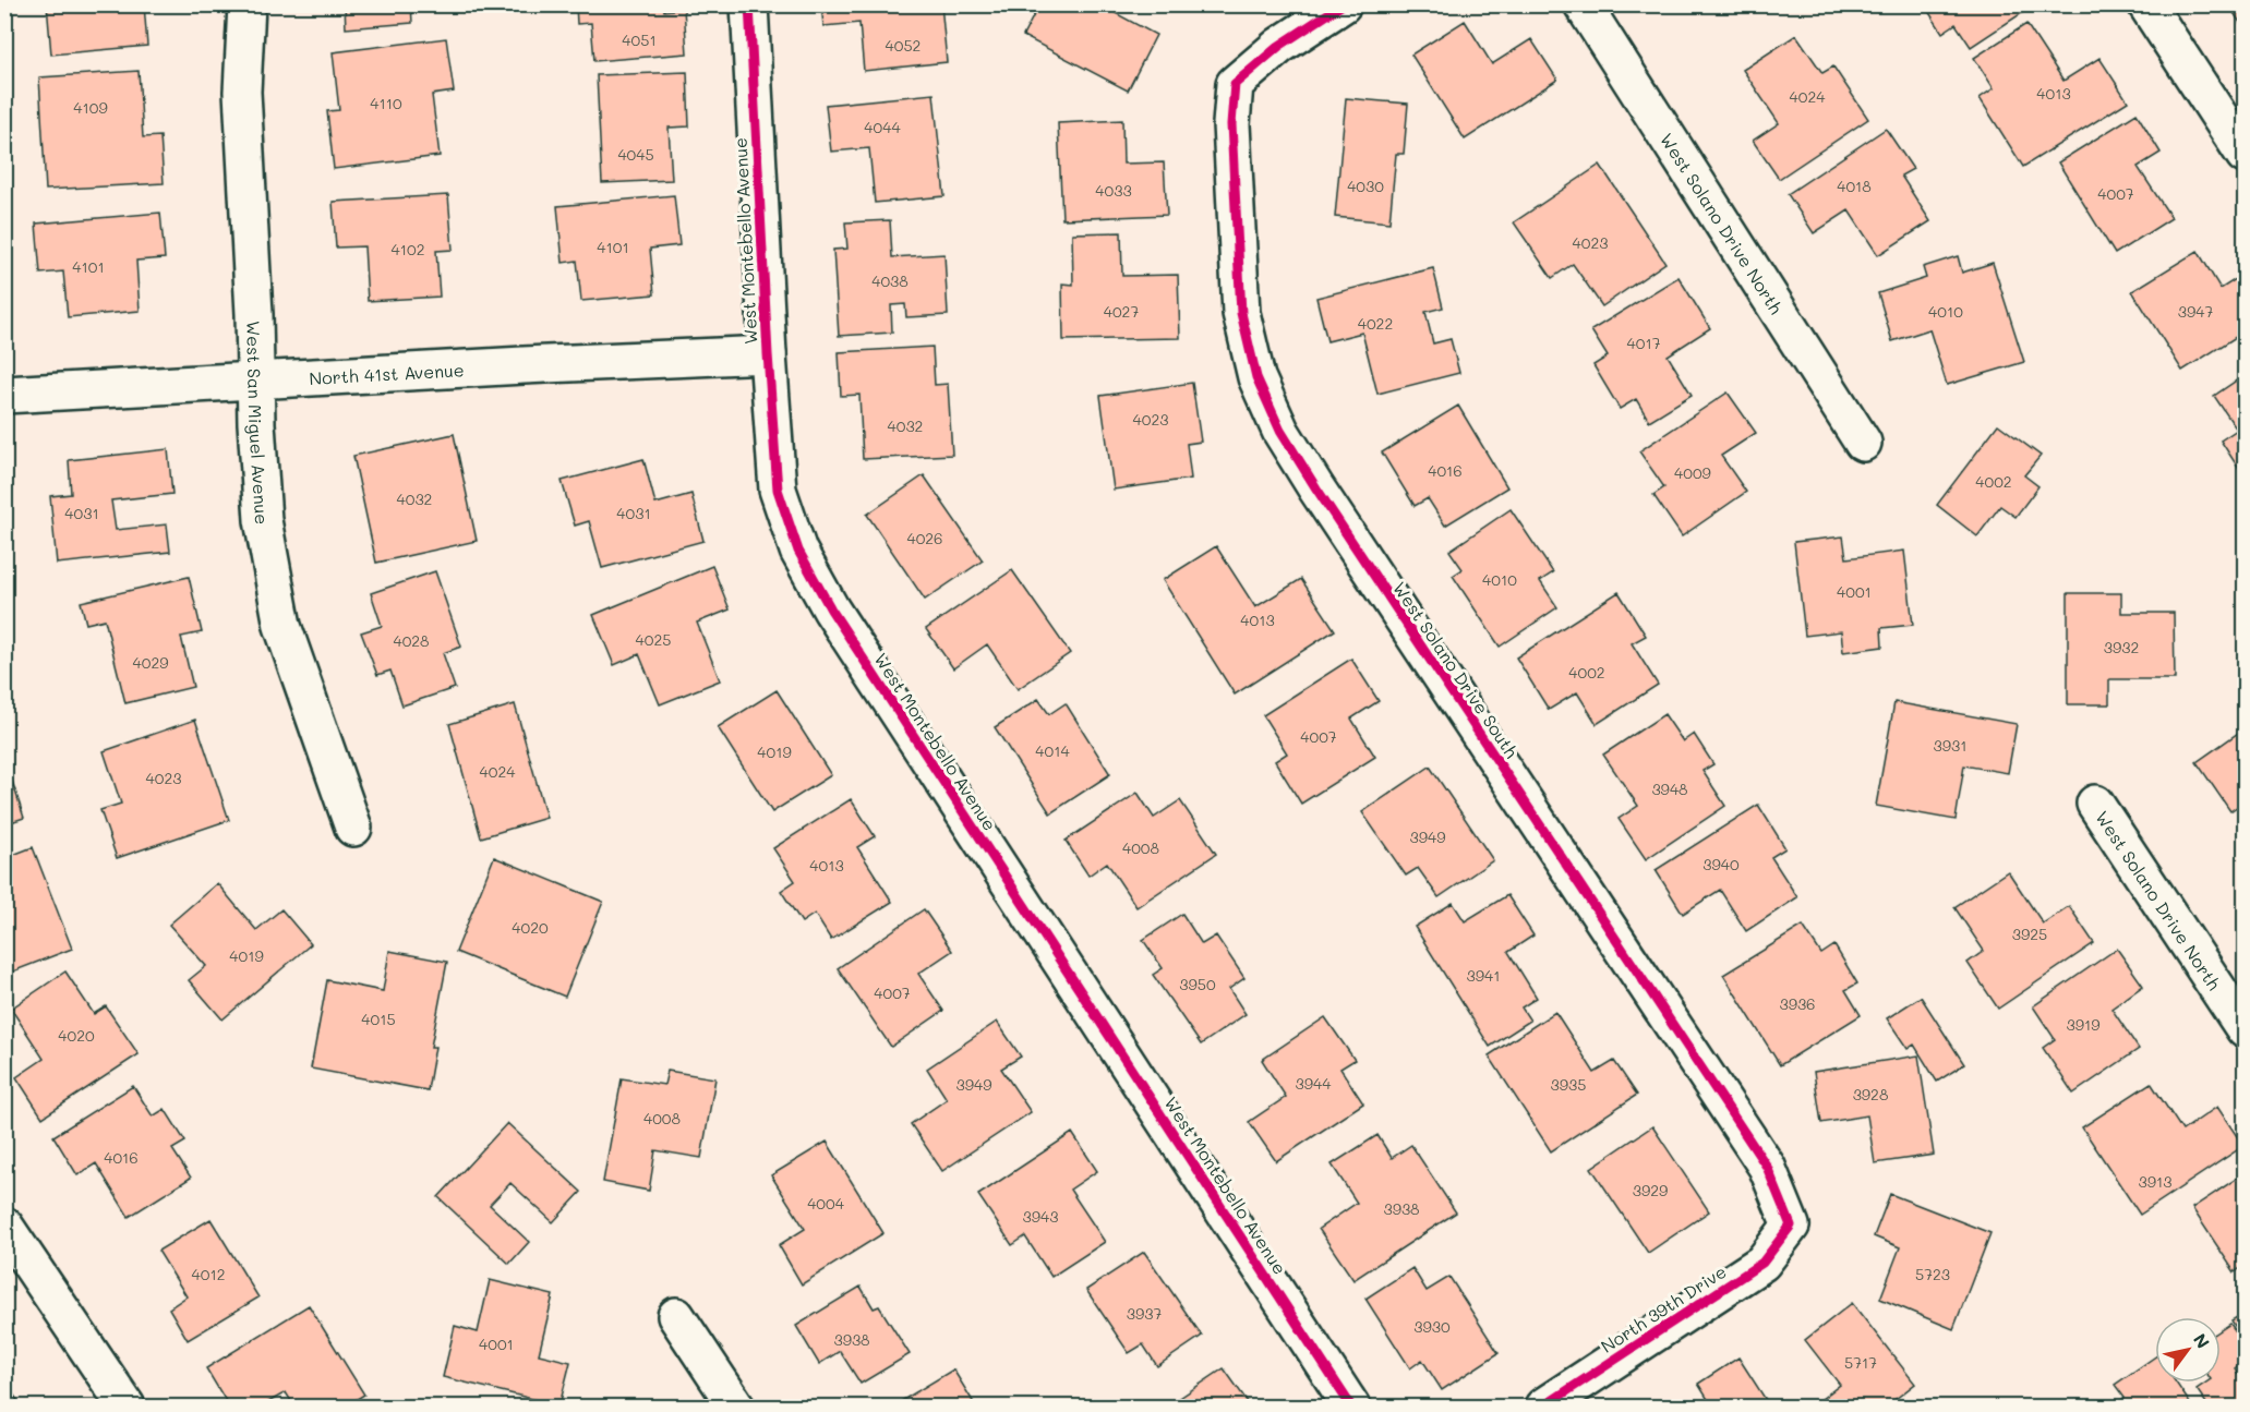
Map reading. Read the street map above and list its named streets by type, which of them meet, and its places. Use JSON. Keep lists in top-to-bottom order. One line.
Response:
{"streets":{"street":["West Solano Drive North","West Montebello Avenue","North 41st Avenue","West San Miguel Avenue","West Solano Drive South","North 39th Drive"]},"crossings":[["West Montebello Avenue","North 41st Avenue"],["North 41st Avenue","West San Miguel Avenue"],["West Solano Drive South","North 39th Drive"]],"house_numbers":["4051","4052","4013","4024","4110","4109","4044","4045","4030","4018","4033","4007","4023","4101","4102","4101","4038","4027","4010","3947","4022","4017","4023","4032","4016","4009","4002","4032","4031","4031","4026","4010","4001","4013","4025","4028","3932","4029","4002","4007","3931","4014","4019","4024","4023","3948","3949","4008","3940","4013","4020","3925","4019","3941","3950","4007","3936","4015","3919","4020","3944","3949","3935","3928","4008","4016","3913","3929","4004","3938","3943","4012","5723","3937","3930","3938","4001","5717"],"north":"top right"}
